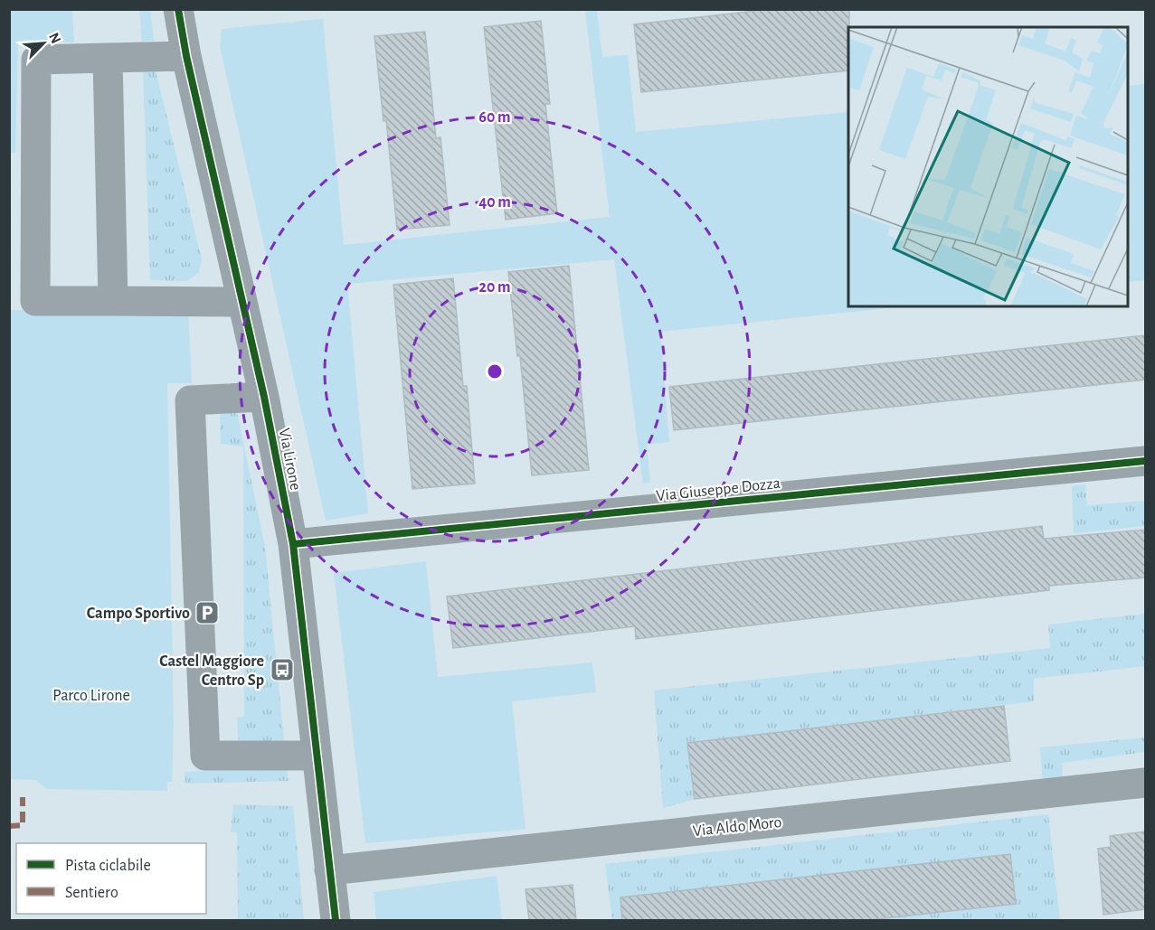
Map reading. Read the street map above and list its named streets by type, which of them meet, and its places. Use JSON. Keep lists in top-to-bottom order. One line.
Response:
{"streets":{"street":["Via Lirone","Via Giuseppe Dozza","Via Aldo Moro"]},"crossings":[["Via Lirone","Via Giuseppe Dozza"],["Via Lirone","Via Aldo Moro"]],"parks":["Parco Lirone"],"places":{"parking":["Campo Sportivo"],"bus stop":["Castel Maggiore Centro Sp"]},"legend":["Pista ciclabile","Sentiero"],"north":"top right","rings":["60 m","40 m","20 m"]}
